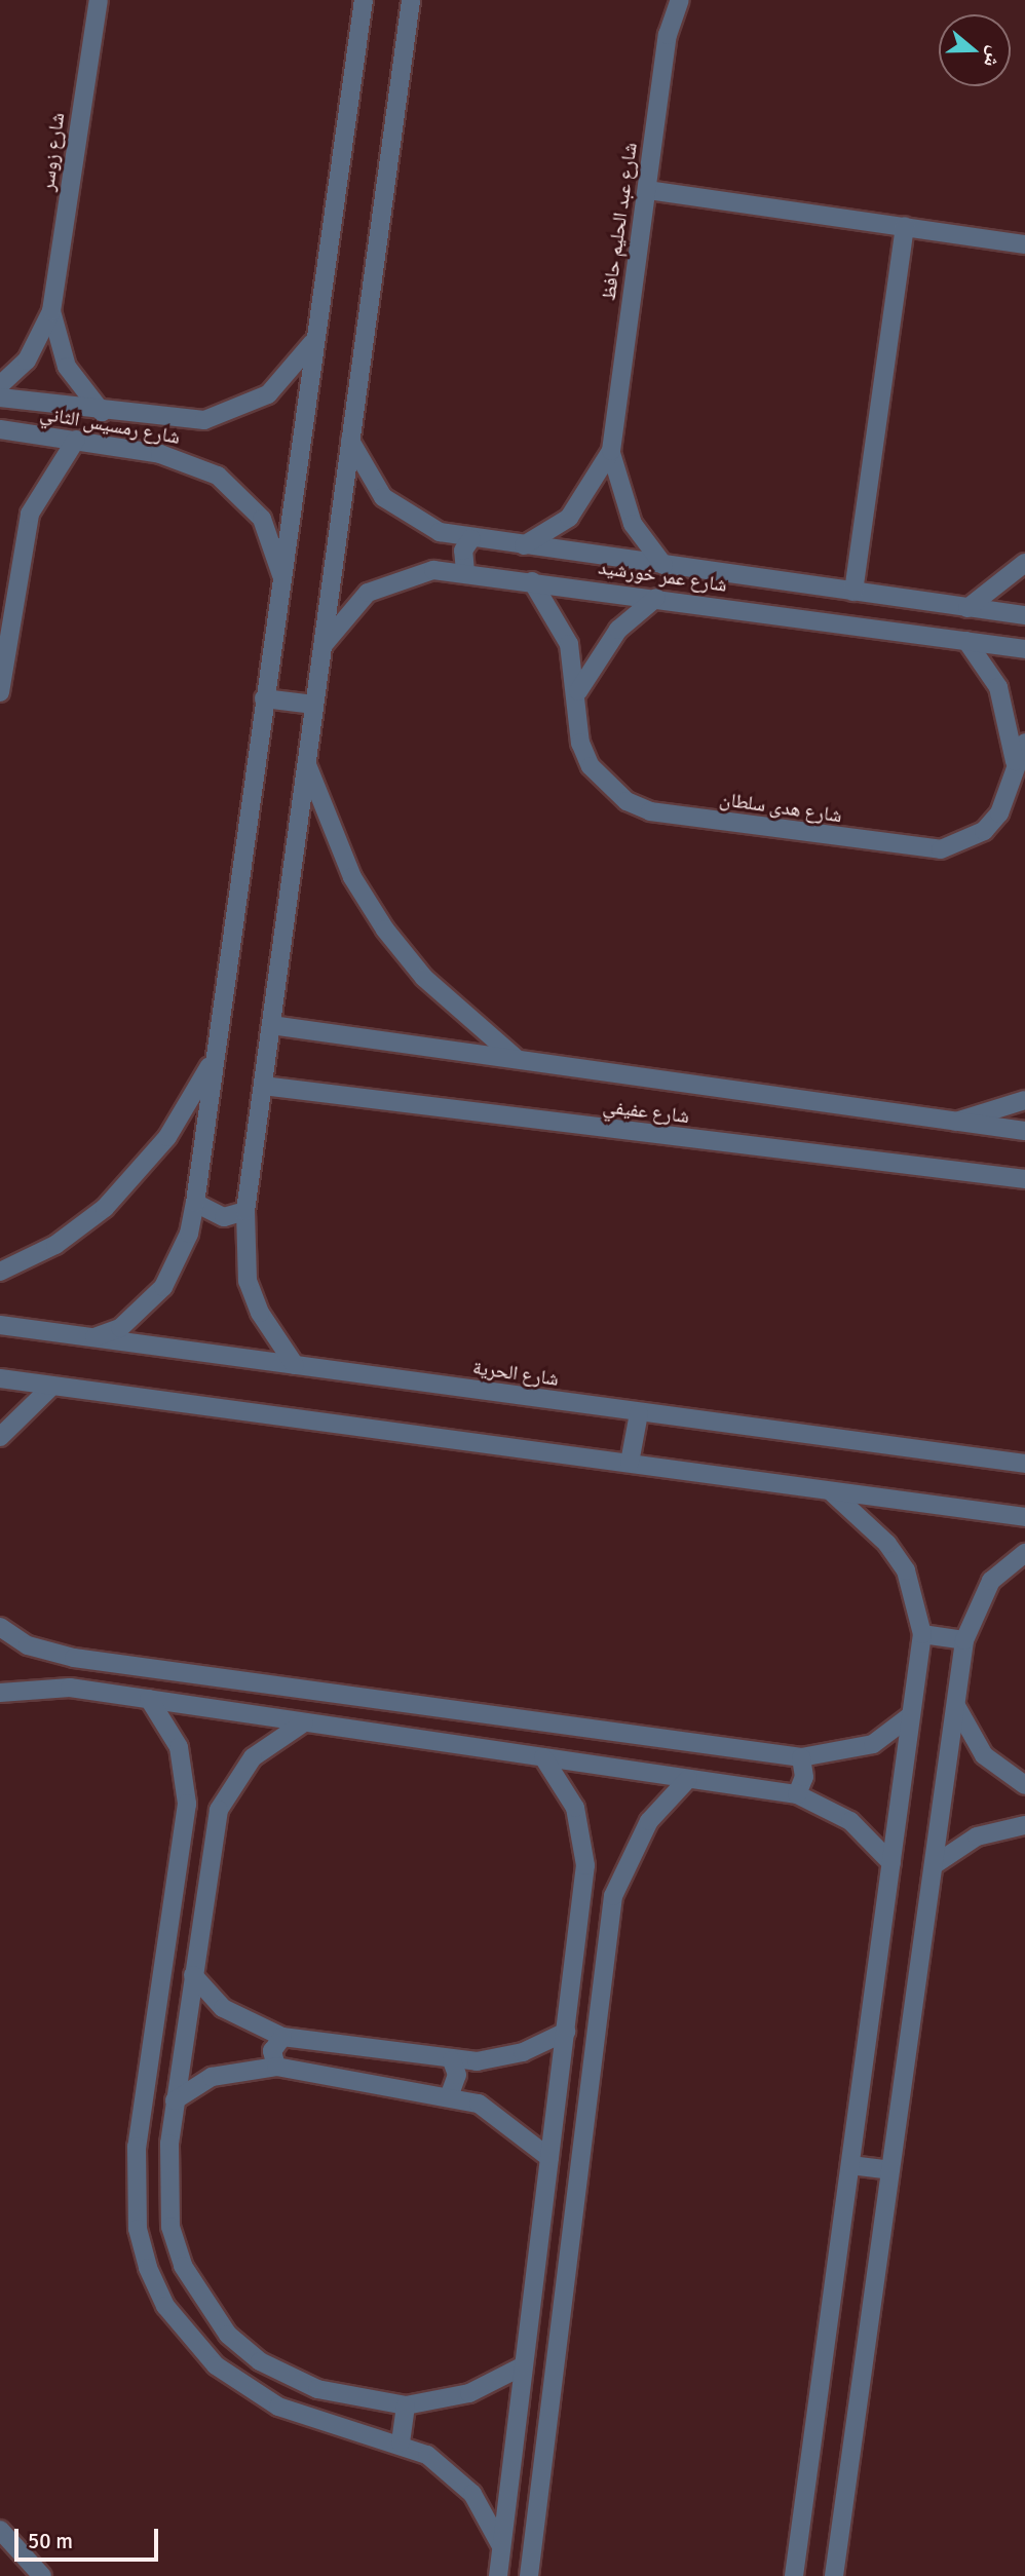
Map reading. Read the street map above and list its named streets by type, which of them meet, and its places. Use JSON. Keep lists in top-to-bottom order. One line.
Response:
{"streets":{"street":["شارع زوسر","شارع عبد الحليم حافظ","شارع رمسيس الثاني","شارع عمر خورشيد","شارع هدى سلطان","شارع عفيفي","شارع الحرية"]},"crossings":[["شارع زوسر","شارع رمسيس الثاني"],["شارع عبد الحليم حافظ","شارع عمر خورشيد"],["شارع عمر خورشيد","شارع هدى سلطان"]],"scale_bar":"50 m","north":"right"}
